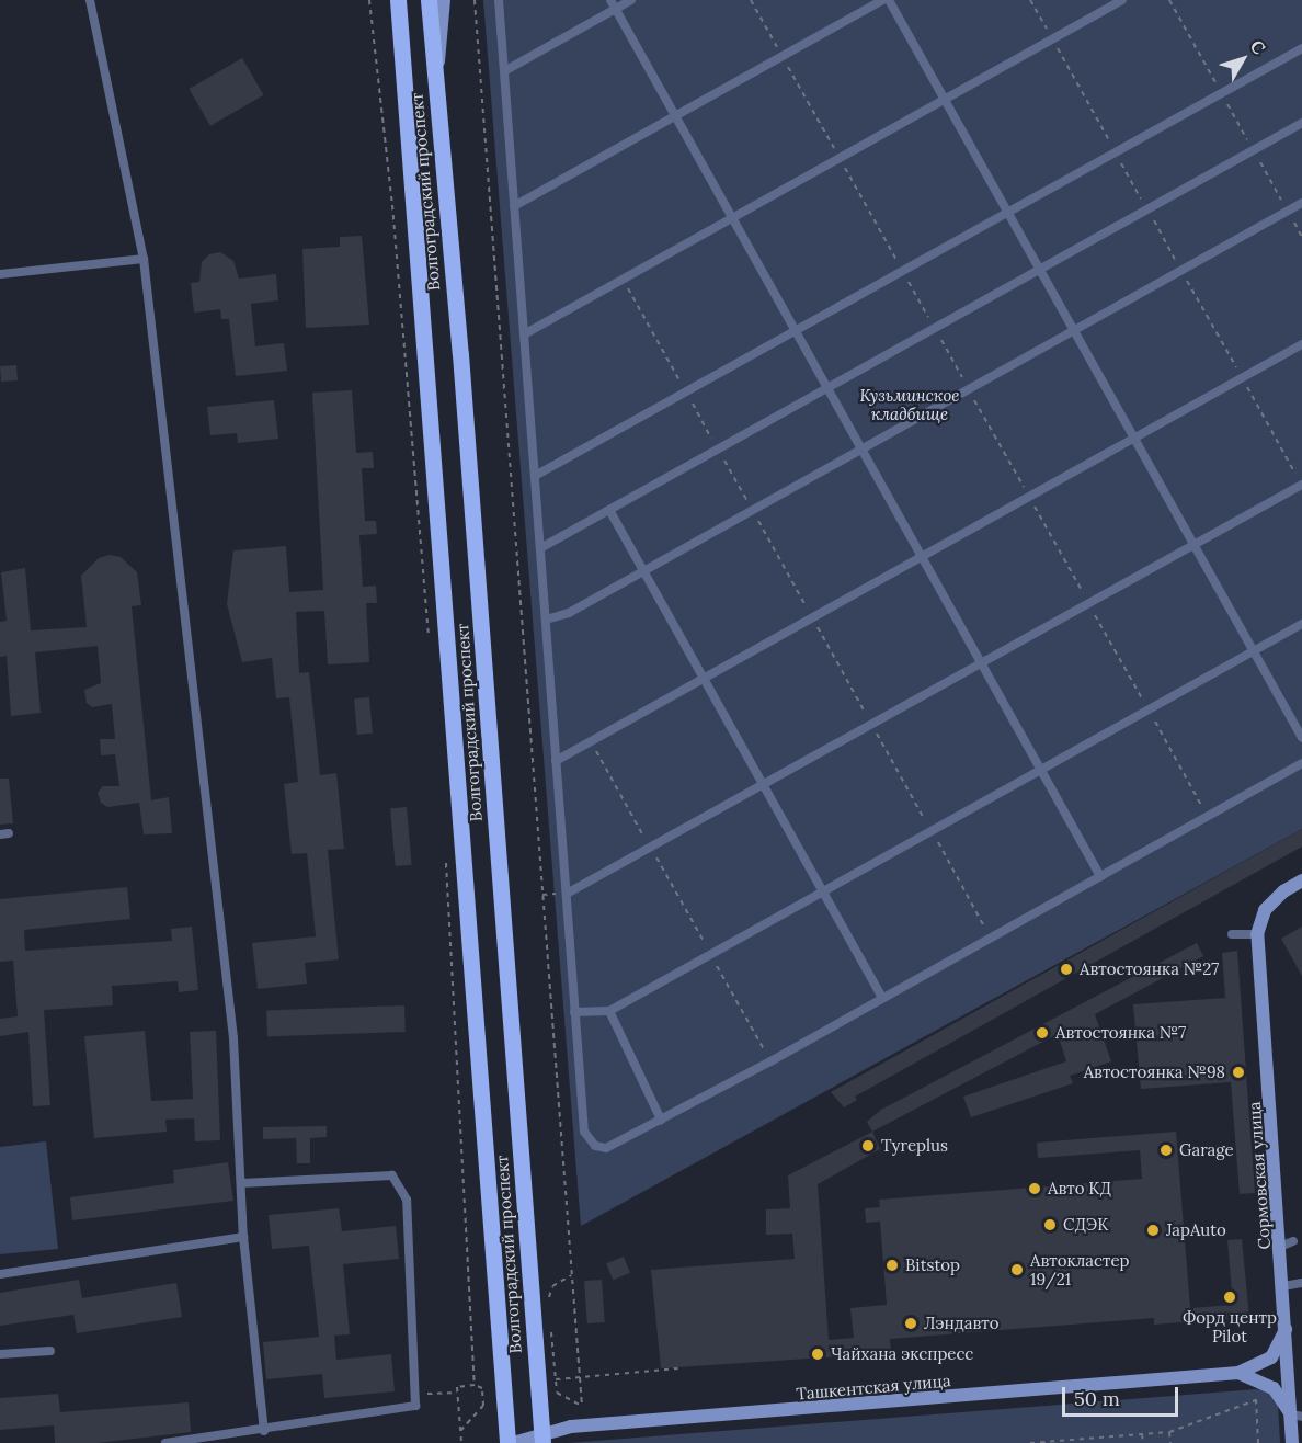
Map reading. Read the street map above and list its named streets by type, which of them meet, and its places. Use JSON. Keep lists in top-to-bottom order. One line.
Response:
{"streets":{"main road":["Волгоградский проспект","Сормовская улица","Ташкентская улица"]},"crossings":[["Волгоградский проспект","Ташкентская улица"],["Сормовская улица","Ташкентская улица"]],"parks":["Кузьминское кладбище"],"places":["Автостоянка №27","Автостоянка №7","Автостоянка №98","Tyreplus","Garage","Авто КД","СДЭК","JapAuto","Bitstop","Автокластер 19/21","Форд центр Pilot","Лэндавто","Чайхана экспресс"],"scale_bar":"50 m","north":"top right"}
